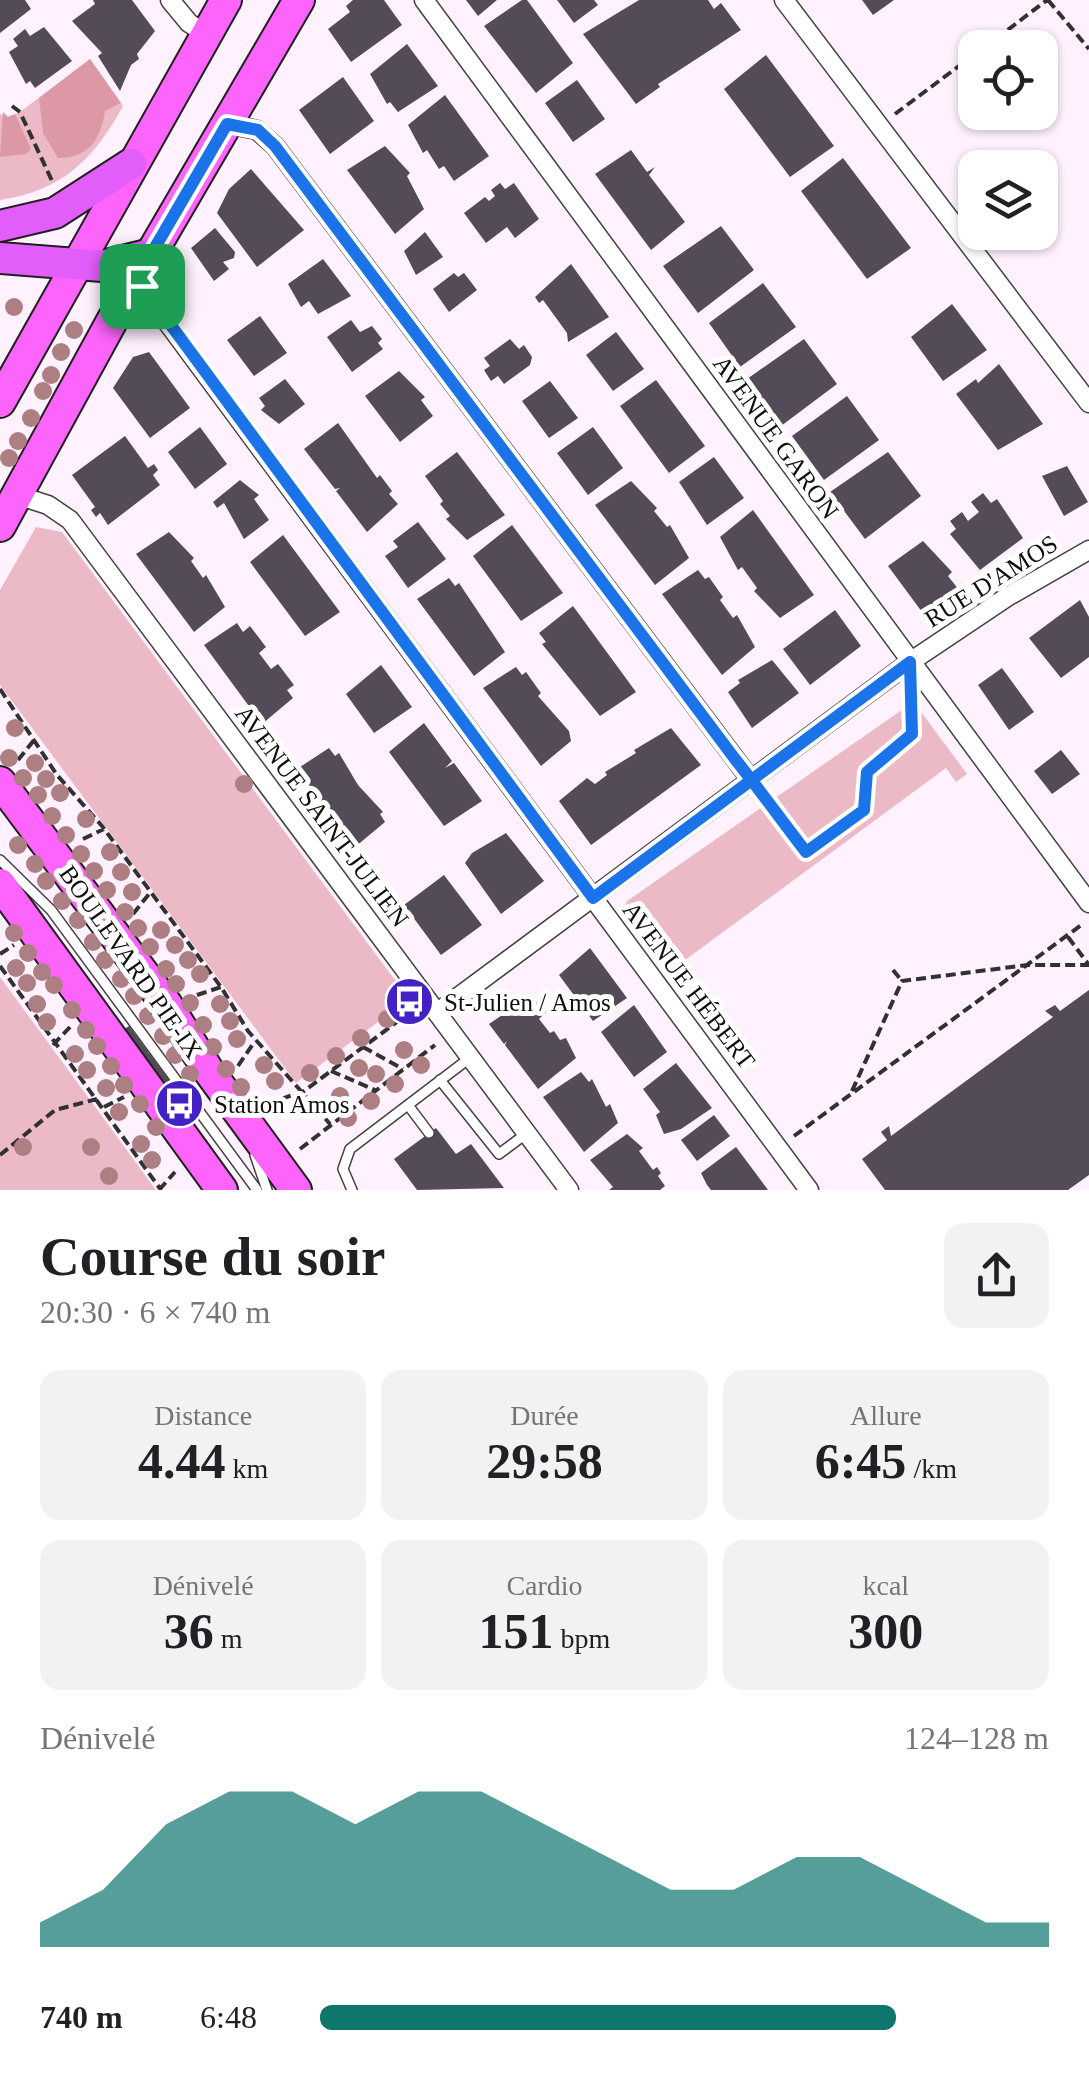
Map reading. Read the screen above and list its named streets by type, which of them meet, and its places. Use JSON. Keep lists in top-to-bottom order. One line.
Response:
{"streets":{"main road":["BOULEVARD PIE-IX"],"street":["AVENUE GARON","RUE D'AMOS","AVENUE SAINT-JULIEN","AVENUE HÉBERT"]},"crossings":[["AVENUE GARON","RUE D'AMOS"],["RUE D'AMOS","AVENUE SAINT-JULIEN"],["RUE D'AMOS","AVENUE HÉBERT"]],"places":{"bus stop":["St-Julien / Amos","Station Amos"]},"page":{"heading":["Course du soir","20:30 · 6 × 740 m"],"stats":[["Distance","4.44 km"],["Durée","29:58"],["Allure","6:45 /km"],["Dénivelé","36 m"],["Cardio","151 bpm"],["kcal","300"]],"chart":["Dénivelé","124–128 m"],"list":[{"name":"740 m","note":"6:48"}]}}
